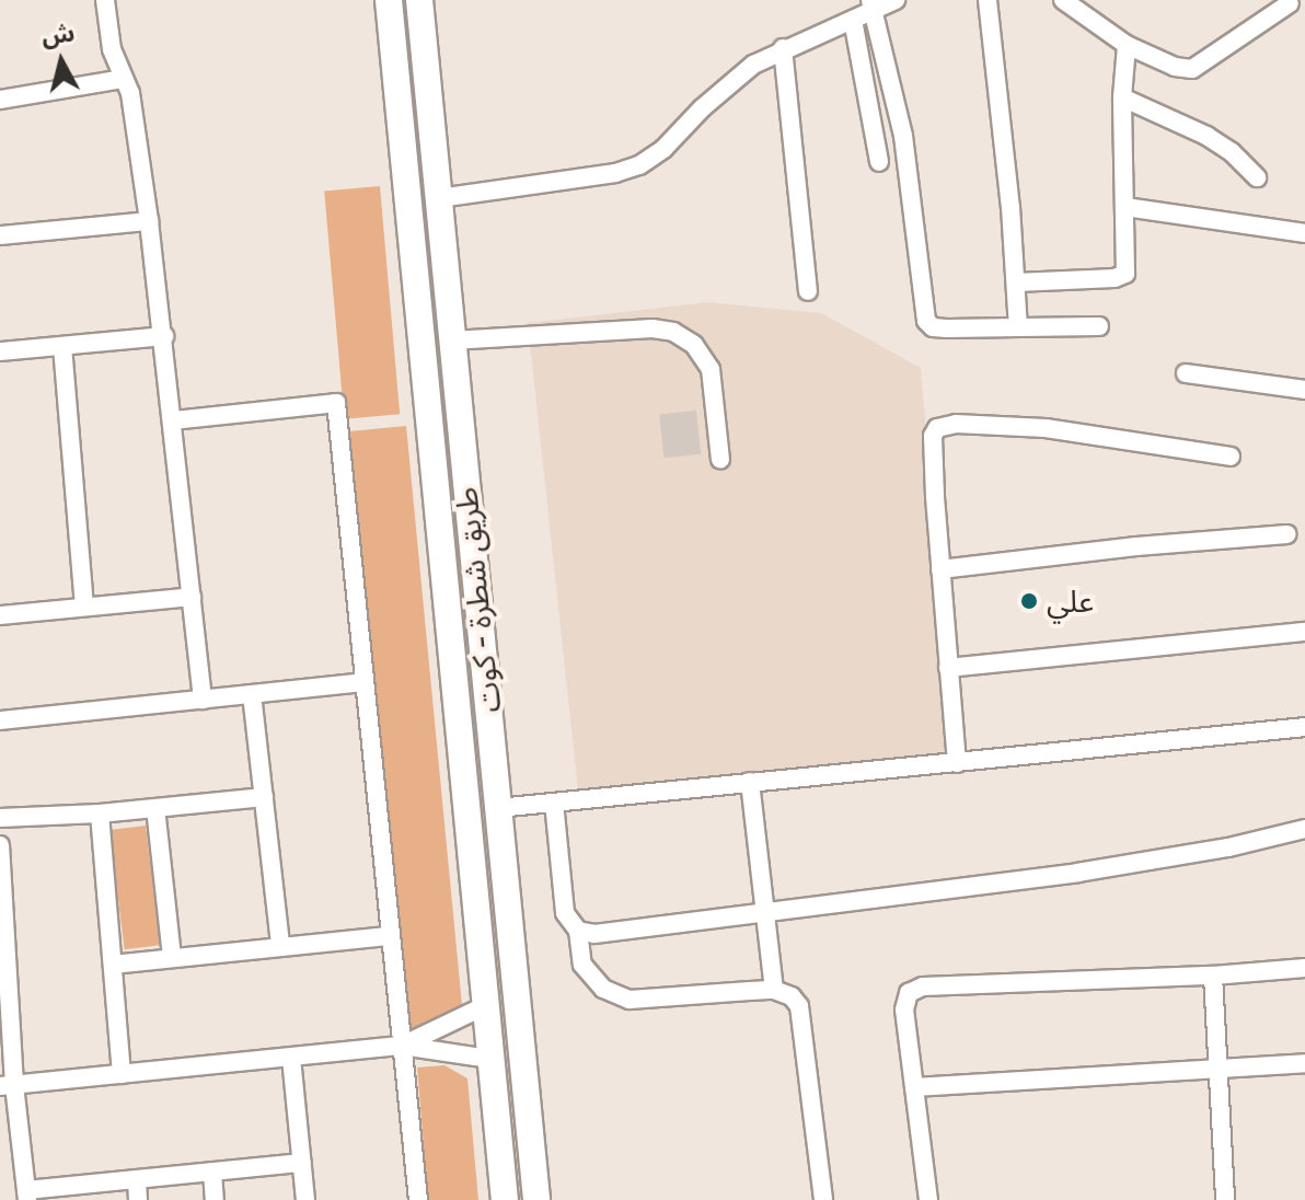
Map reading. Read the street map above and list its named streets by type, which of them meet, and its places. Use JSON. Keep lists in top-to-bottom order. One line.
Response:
{"streets":{"highway":["طريق شطرة - كوت"]},"places":["علي"],"north":"top"}
